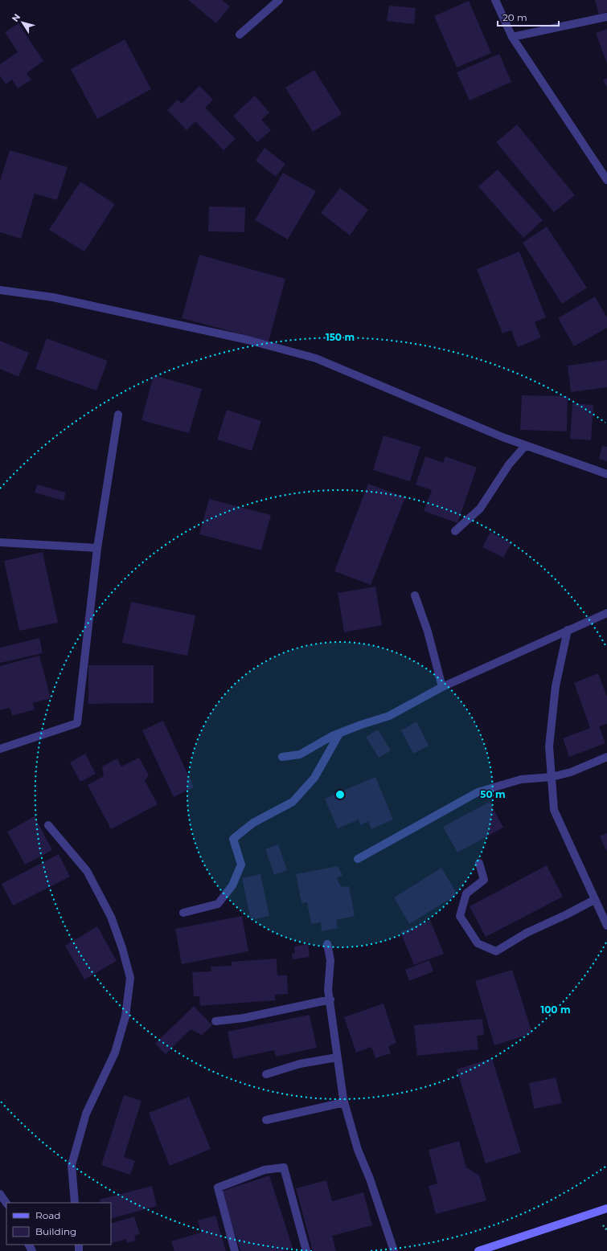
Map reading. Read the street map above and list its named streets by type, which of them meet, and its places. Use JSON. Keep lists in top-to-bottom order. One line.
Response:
{"legend":["Road","Building"],"scale_bar":"20 m","north":"top left","rings":["150 m","50 m","100 m"]}
